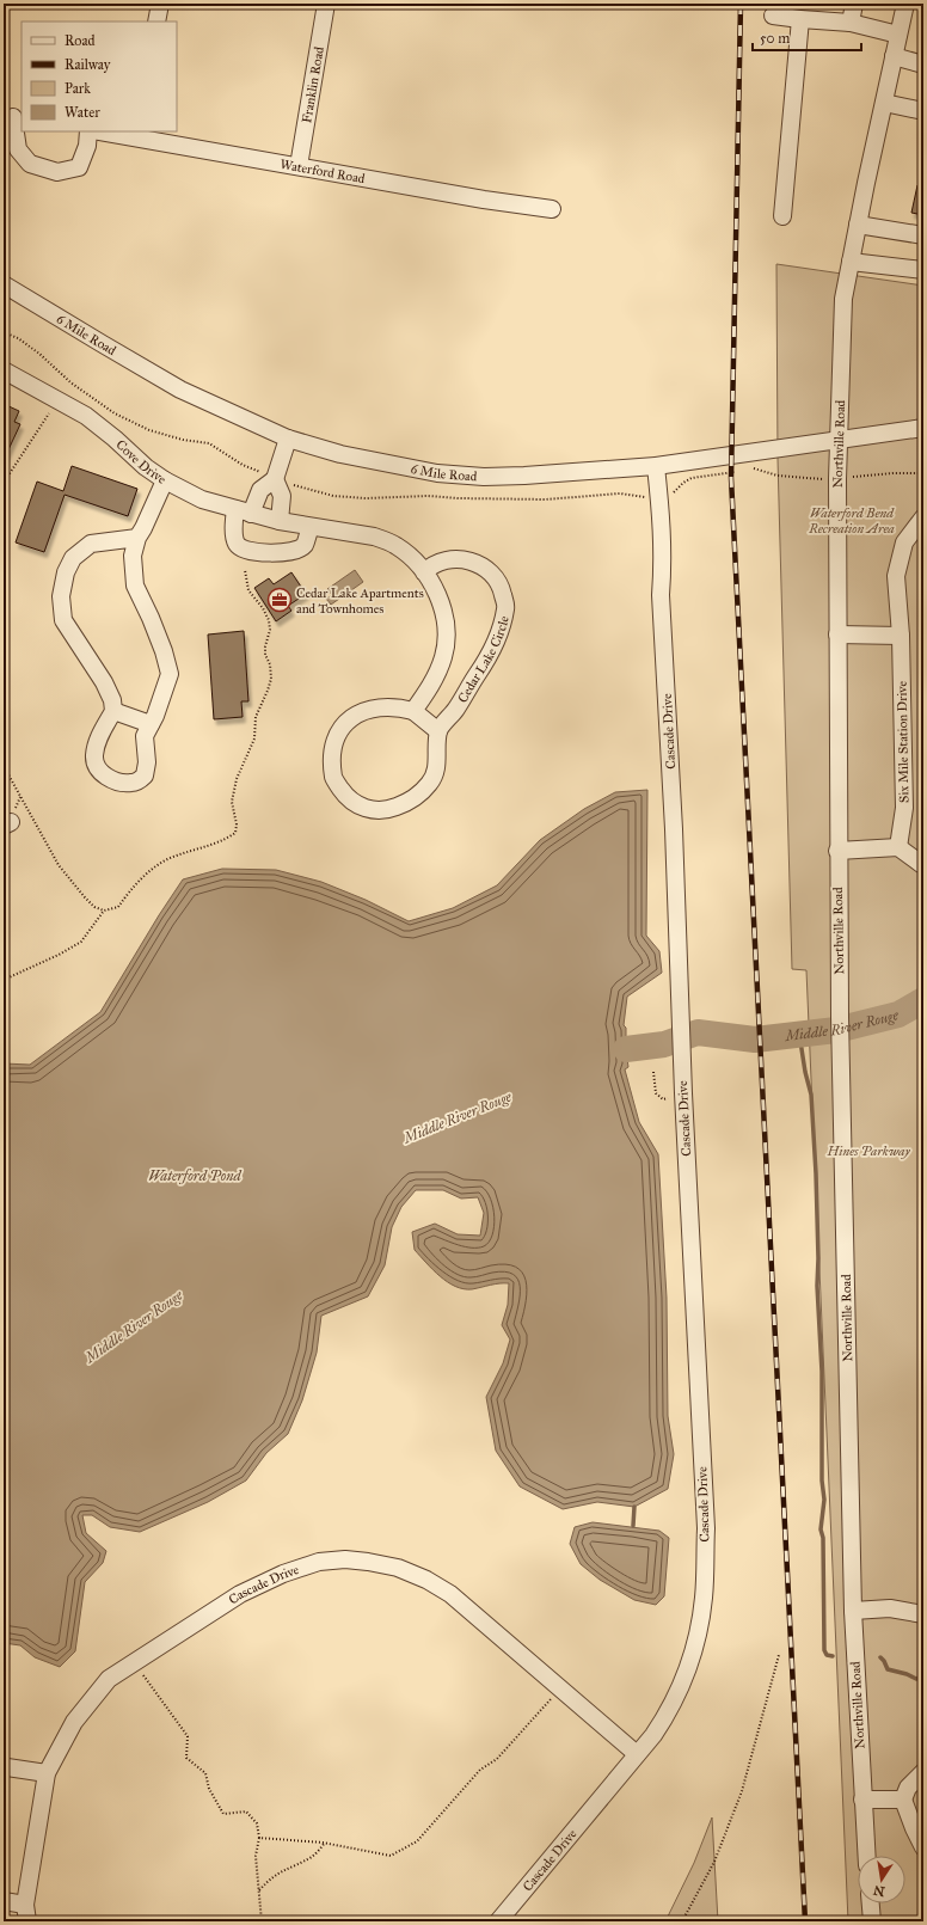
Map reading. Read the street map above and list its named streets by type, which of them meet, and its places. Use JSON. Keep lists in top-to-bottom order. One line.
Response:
{"streets":{"street":["Franklin Road","Waterford Road","6 Mile Road","Northville Road","Cove Drive","Cedar Lake Circle","Cascade Drive","Six Mile Station Drive"]},"crossings":[["Franklin Road","Waterford Road"],["6 Mile Road","Northville Road"],["6 Mile Road","Cascade Drive"]],"water":["Middle River Rouge","Waterford Pond"],"parks":["Waterford Bend Recreation Area","Hines Parkway"],"places":{"office":["Cedar Lake Apartments and Townhomes"]},"legend":["Road","Railway","Park","Water"],"scale_bar":"50 m","north":"bottom"}
